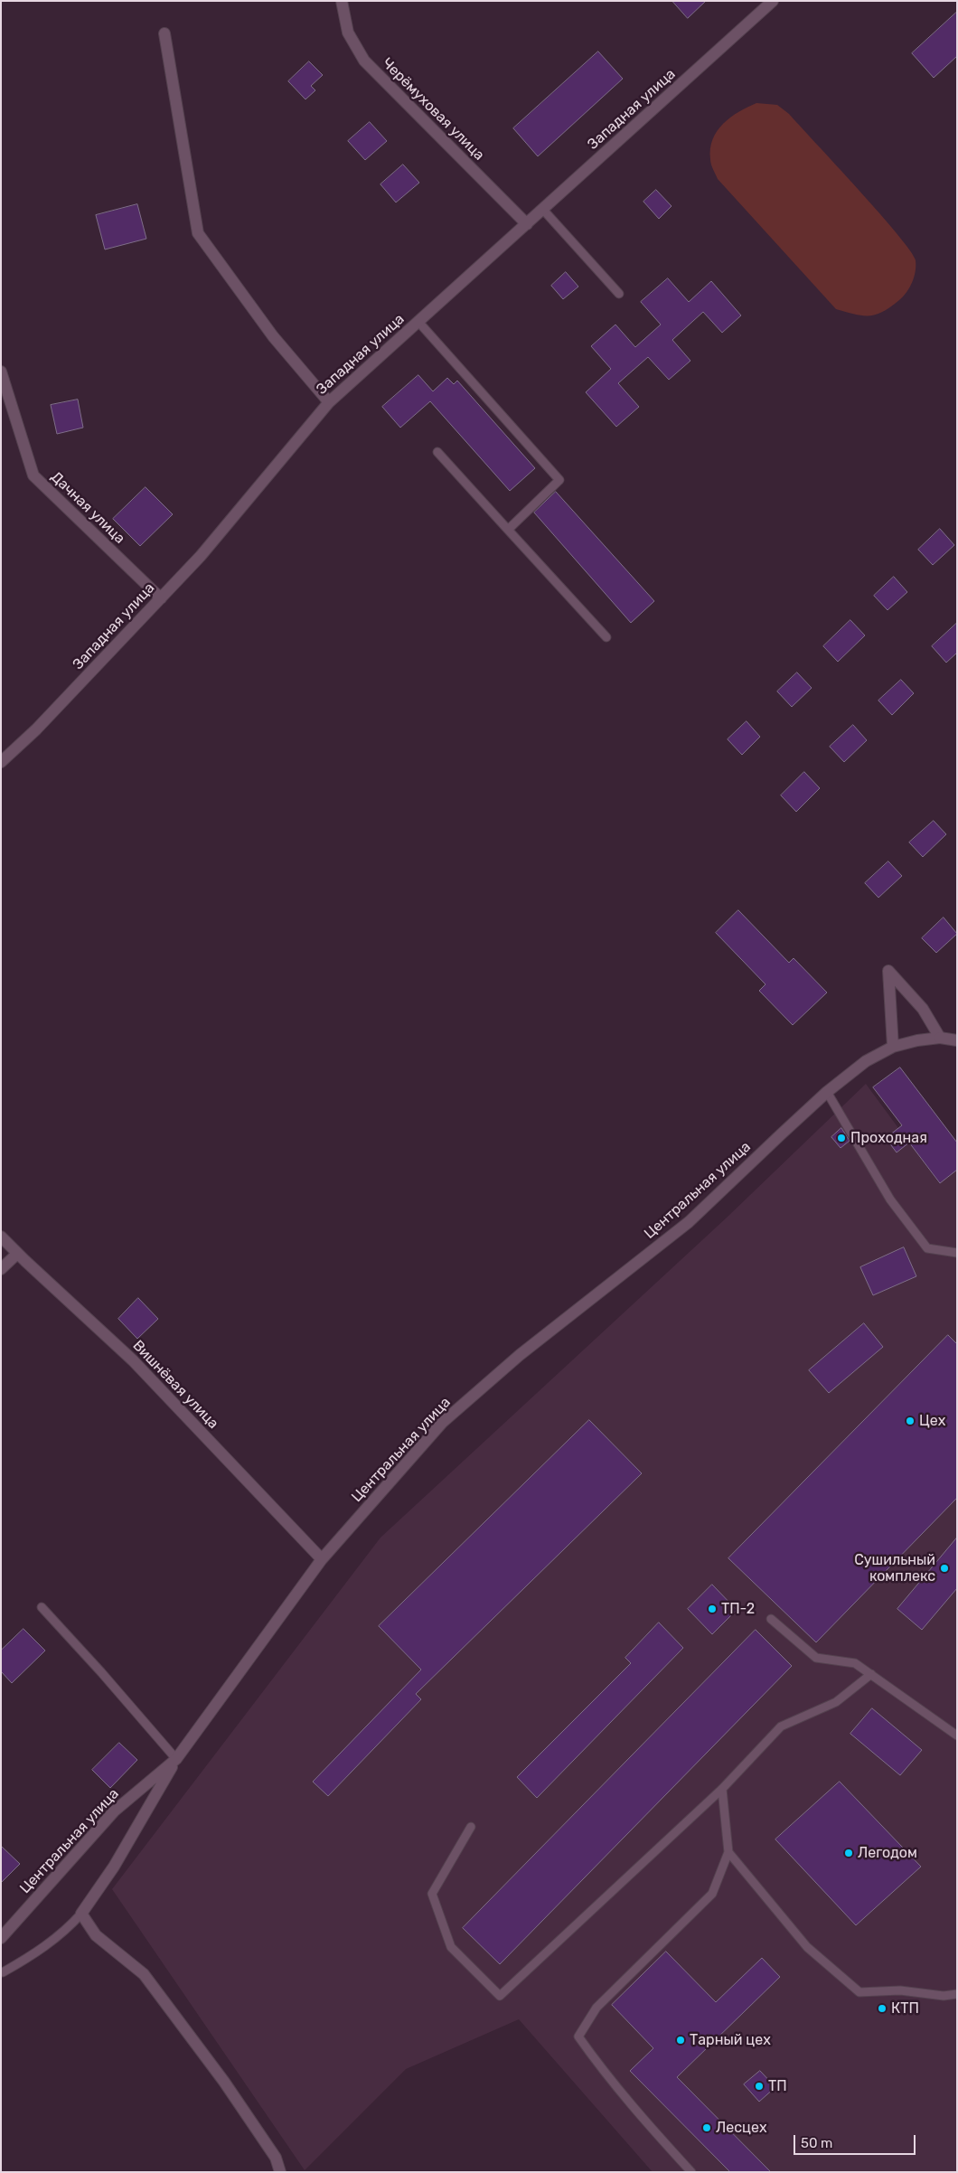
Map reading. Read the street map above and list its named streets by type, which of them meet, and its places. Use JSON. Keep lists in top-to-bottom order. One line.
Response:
{"streets":{"street":["Черёмуховая улица","Западная улица","Дачная улица","Центральная улица","Вишнёвая улица"]},"crossings":[["Черёмуховая улица","Западная улица"],["Западная улица","Дачная улица"],["Центральная улица","Вишнёвая улица"]],"places":["Проходная","Цех","Сушильный комплекс","ТП-2","Легодом","КТП","Тарный цех","ТП","Лесцех"],"scale_bar":"50 m"}
